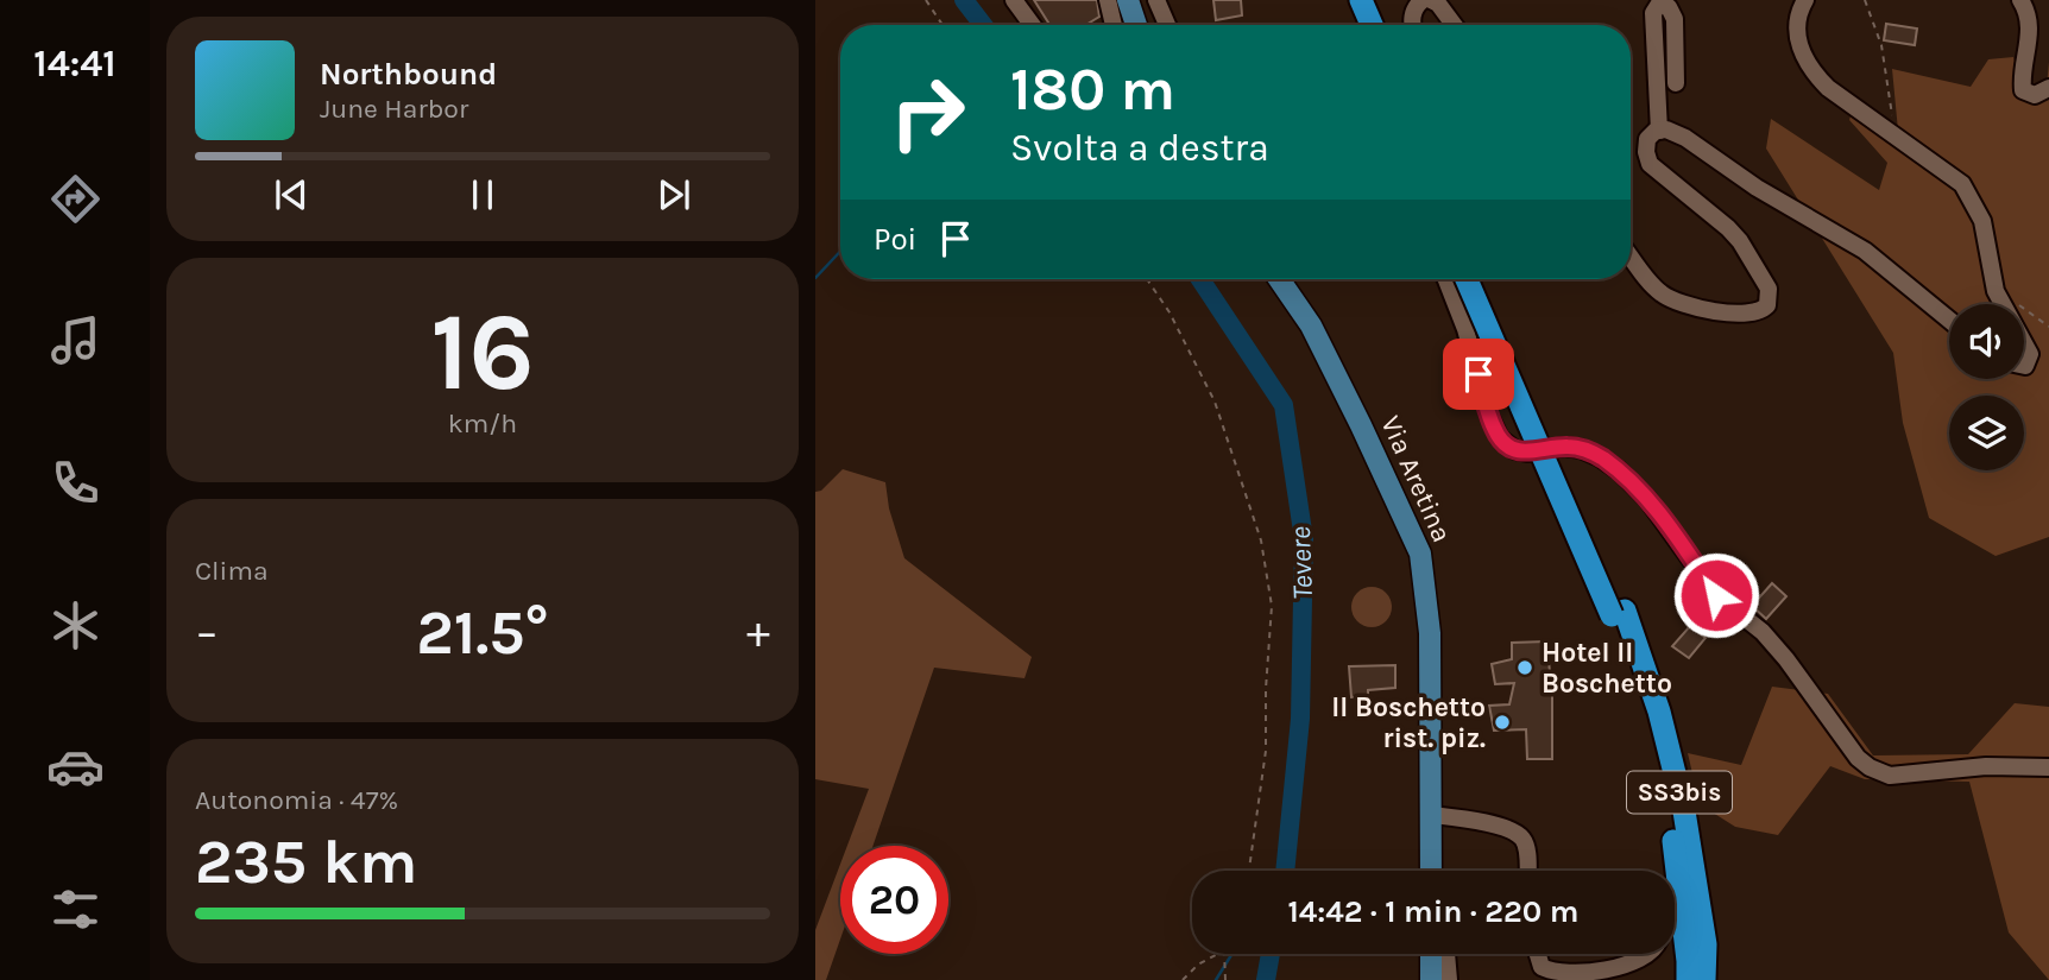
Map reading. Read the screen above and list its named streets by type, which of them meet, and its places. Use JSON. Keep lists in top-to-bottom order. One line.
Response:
{"streets":{"highway":["SS3bis"],"main road":["Via Aretina"]},"water":["Tevere"],"places":["Hotel Il Boschetto","Il Boschetto rist. piz."],"page":{"tabs":"14:41","turn":["180 m","Svolta a destra"],"song":["Northbound","June Harbor"],"then":"Poi","tile":[["16","km/h"],"Clima",["Autonomia · 47%","235 km"]],"heat":["−","21.5°","+"],"limit":"20","trip":"14:42 · 1 min · 220 m"}}
